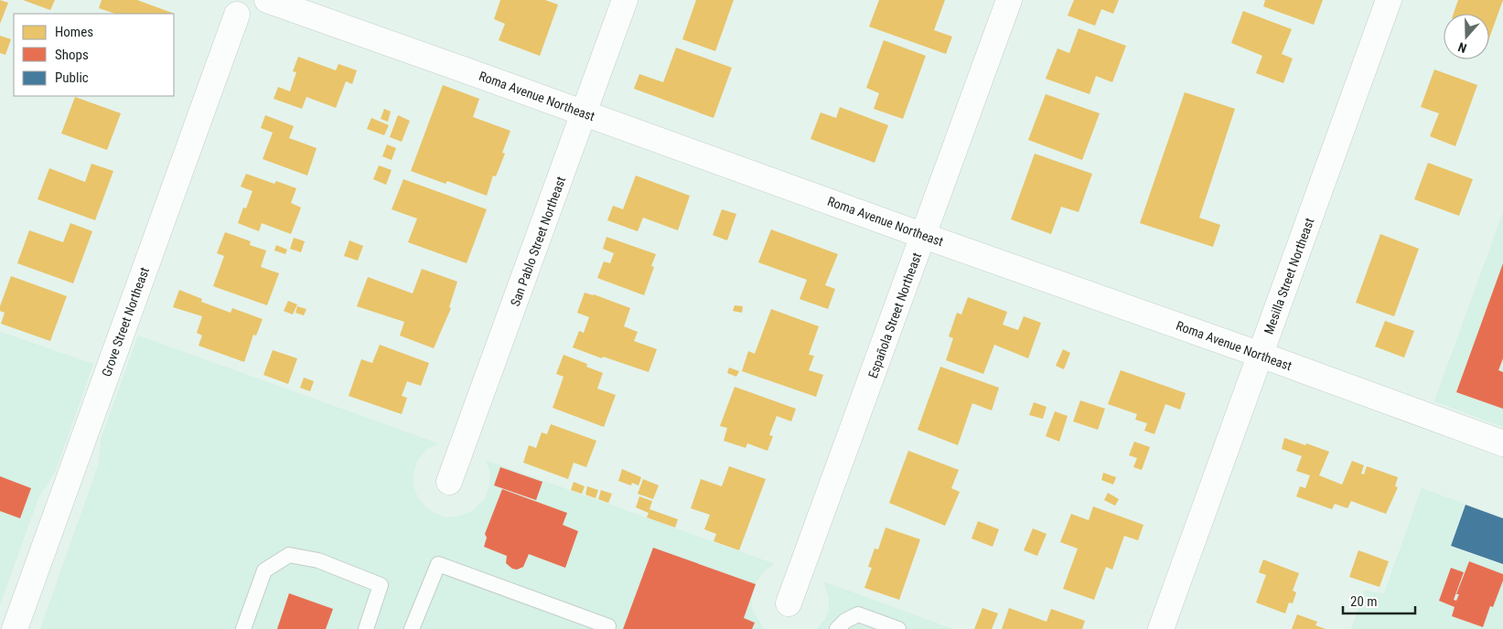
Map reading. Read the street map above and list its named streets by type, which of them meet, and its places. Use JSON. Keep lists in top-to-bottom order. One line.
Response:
{"streets":{"street":["Roma Avenue Northeast","San Pablo Street Northeast","Mesilla Street Northeast","Española Street Northeast","Grove Street Northeast"]},"crossings":[["Roma Avenue Northeast","San Pablo Street Northeast"],["Roma Avenue Northeast","Mesilla Street Northeast"],["Roma Avenue Northeast","Española Street Northeast"]],"legend":["Homes","Shops","Public"],"scale_bar":"20 m","north":"bottom"}
